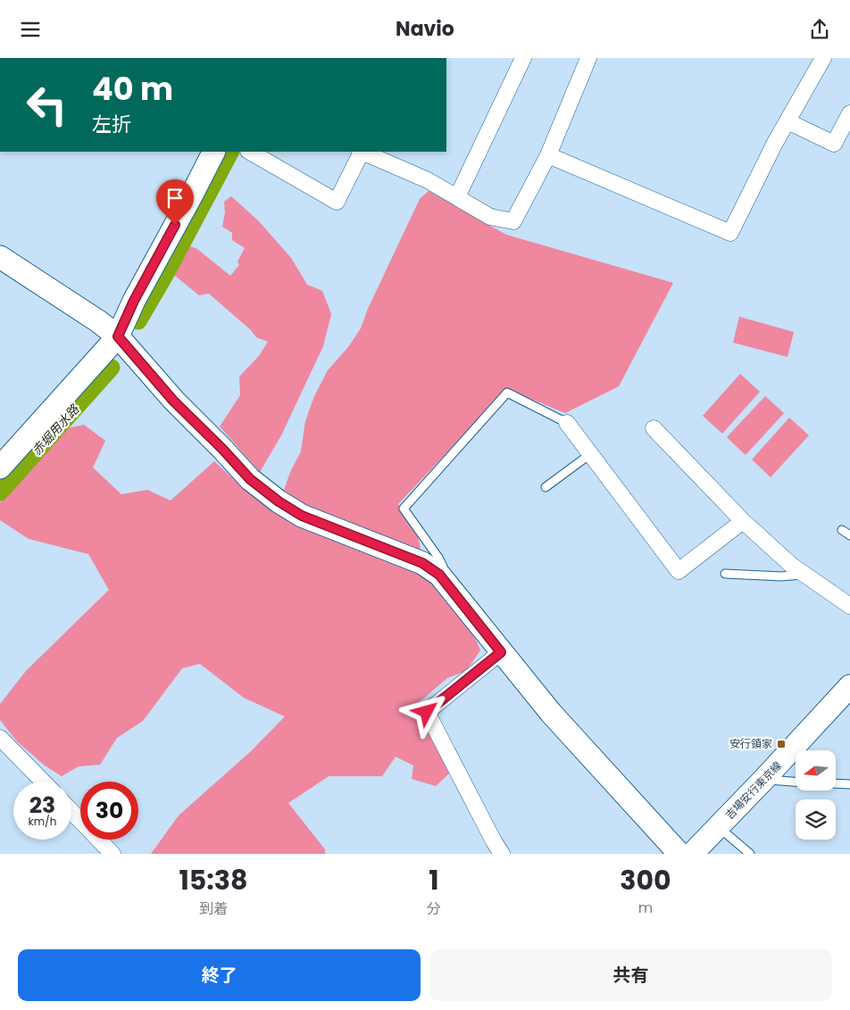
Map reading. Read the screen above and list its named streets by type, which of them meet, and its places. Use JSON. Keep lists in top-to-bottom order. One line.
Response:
{"streets":{"street":["吉場安行東京線"]},"water":["赤堀用水路"],"places":{"transit":["安行領家"]},"north":"left","page":{"header":"Navio","turn":["40 m","左折"],"speed":"23 km/h","limit":"30","eta":["15:38","到着","1","分","300","m"],"buttons":["終了","共有"]}}
